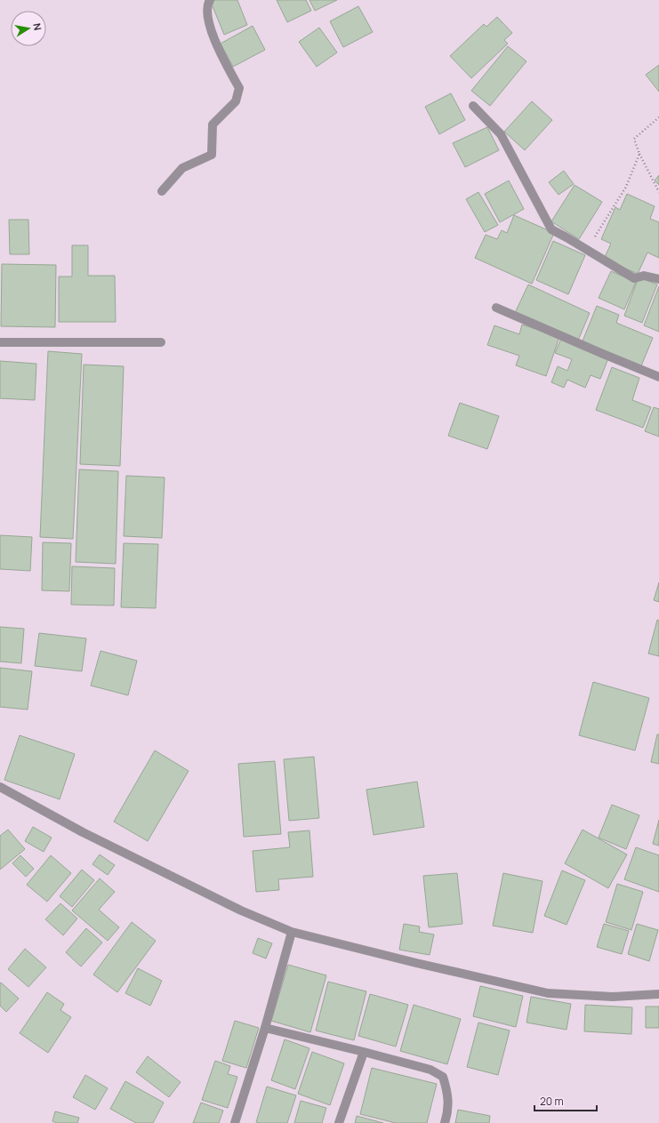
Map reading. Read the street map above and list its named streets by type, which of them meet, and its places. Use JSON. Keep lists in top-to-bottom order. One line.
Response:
{"scale_bar":"20 m","north":"right"}
